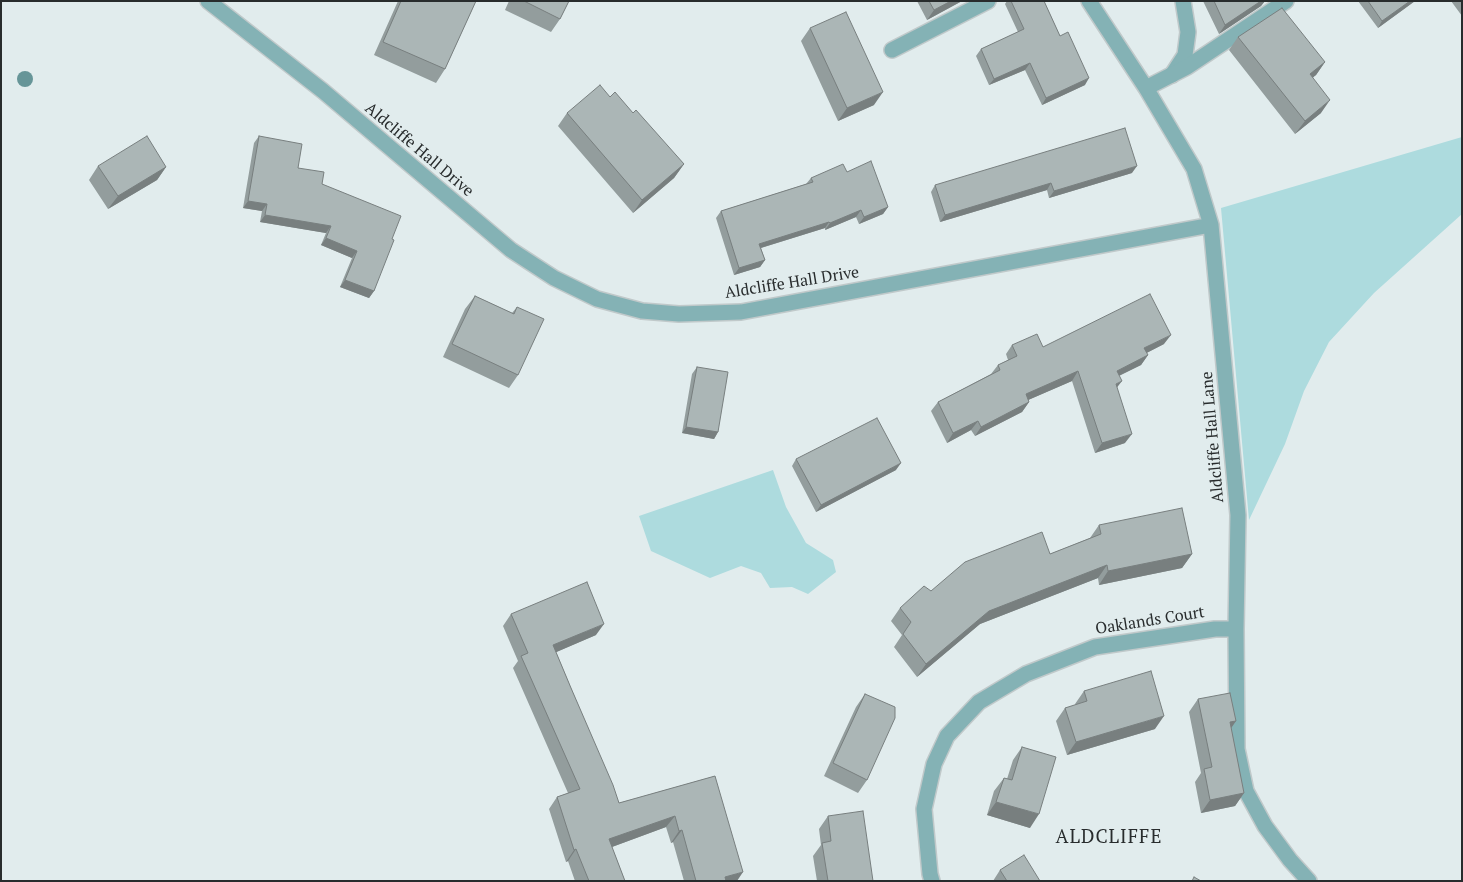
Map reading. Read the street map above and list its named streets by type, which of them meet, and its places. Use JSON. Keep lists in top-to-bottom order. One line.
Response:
{"streets":{"street":["Aldcliffe Hall Drive","Aldcliffe Hall Lane","Oaklands Court"]},"crossings":[["Aldcliffe Hall Drive","Aldcliffe Hall Lane"],["Aldcliffe Hall Lane","Oaklands Court"]],"districts":["ALDCLIFFE"]}
